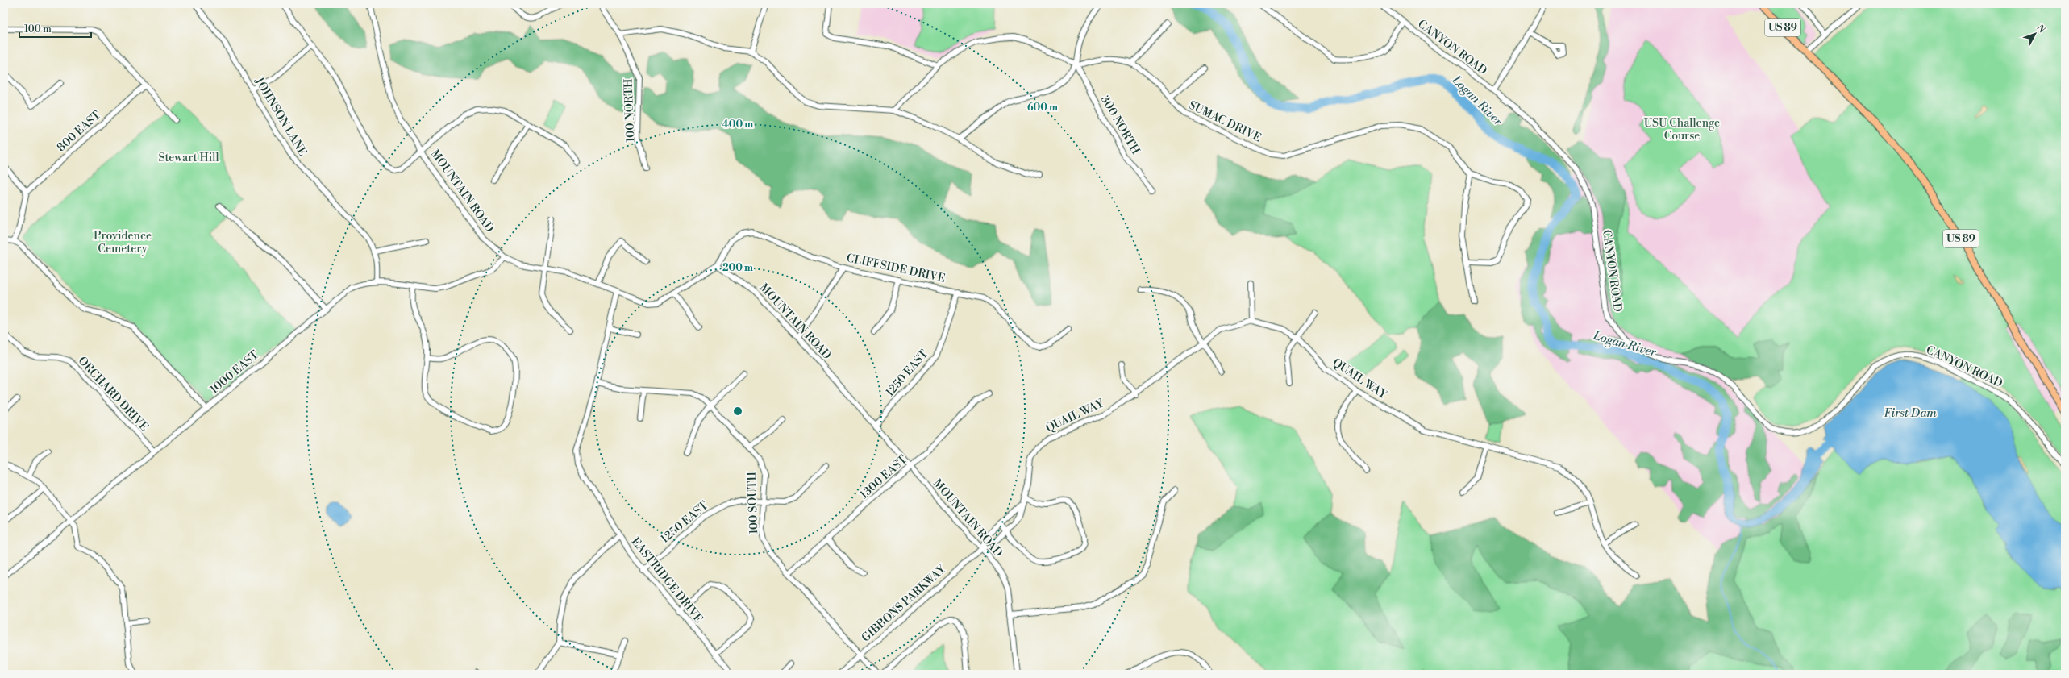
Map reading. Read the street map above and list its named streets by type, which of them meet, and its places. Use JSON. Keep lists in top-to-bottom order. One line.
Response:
{"streets":{"main road":["US 89"],"street":["CANYON ROAD","100 NORTH","JOHNSON LANE","SUMAC DRIVE","300 NORTH","800 EAST","MOUNTAIN ROAD","CLIFFSIDE DRIVE","1000 EAST","1250 EAST","QUAIL WAY","ORCHARD DRIVE","1300 EAST","100 SOUTH","EASTRIDGE DRIVE","GIBBONS PARKWAY"]},"crossings":[["JOHNSON LANE","1000 EAST"],["MOUNTAIN ROAD","CLIFFSIDE DRIVE"],["MOUNTAIN ROAD","1000 EAST"],["MOUNTAIN ROAD","1250 EAST"],["MOUNTAIN ROAD","QUAIL WAY"],["MOUNTAIN ROAD","1300 EAST"],["MOUNTAIN ROAD","EASTRIDGE DRIVE"],["MOUNTAIN ROAD","GIBBONS PARKWAY"],["CLIFFSIDE DRIVE","1250 EAST"],["1000 EAST","ORCHARD DRIVE"],["1250 EAST","100 SOUTH"],["1250 EAST","EASTRIDGE DRIVE"],["QUAIL WAY","GIBBONS PARKWAY"],["1300 EAST","100 SOUTH"],["100 SOUTH","EASTRIDGE DRIVE"],["100 SOUTH","GIBBONS PARKWAY"]],"water":["Logan River","First Dam"],"parks":["USU Challenge Course","Stewart Hill","Providence Cemetery"],"scale_bar":"100 m","north":"top right","rings":["600 m","400 m","200 m"]}
